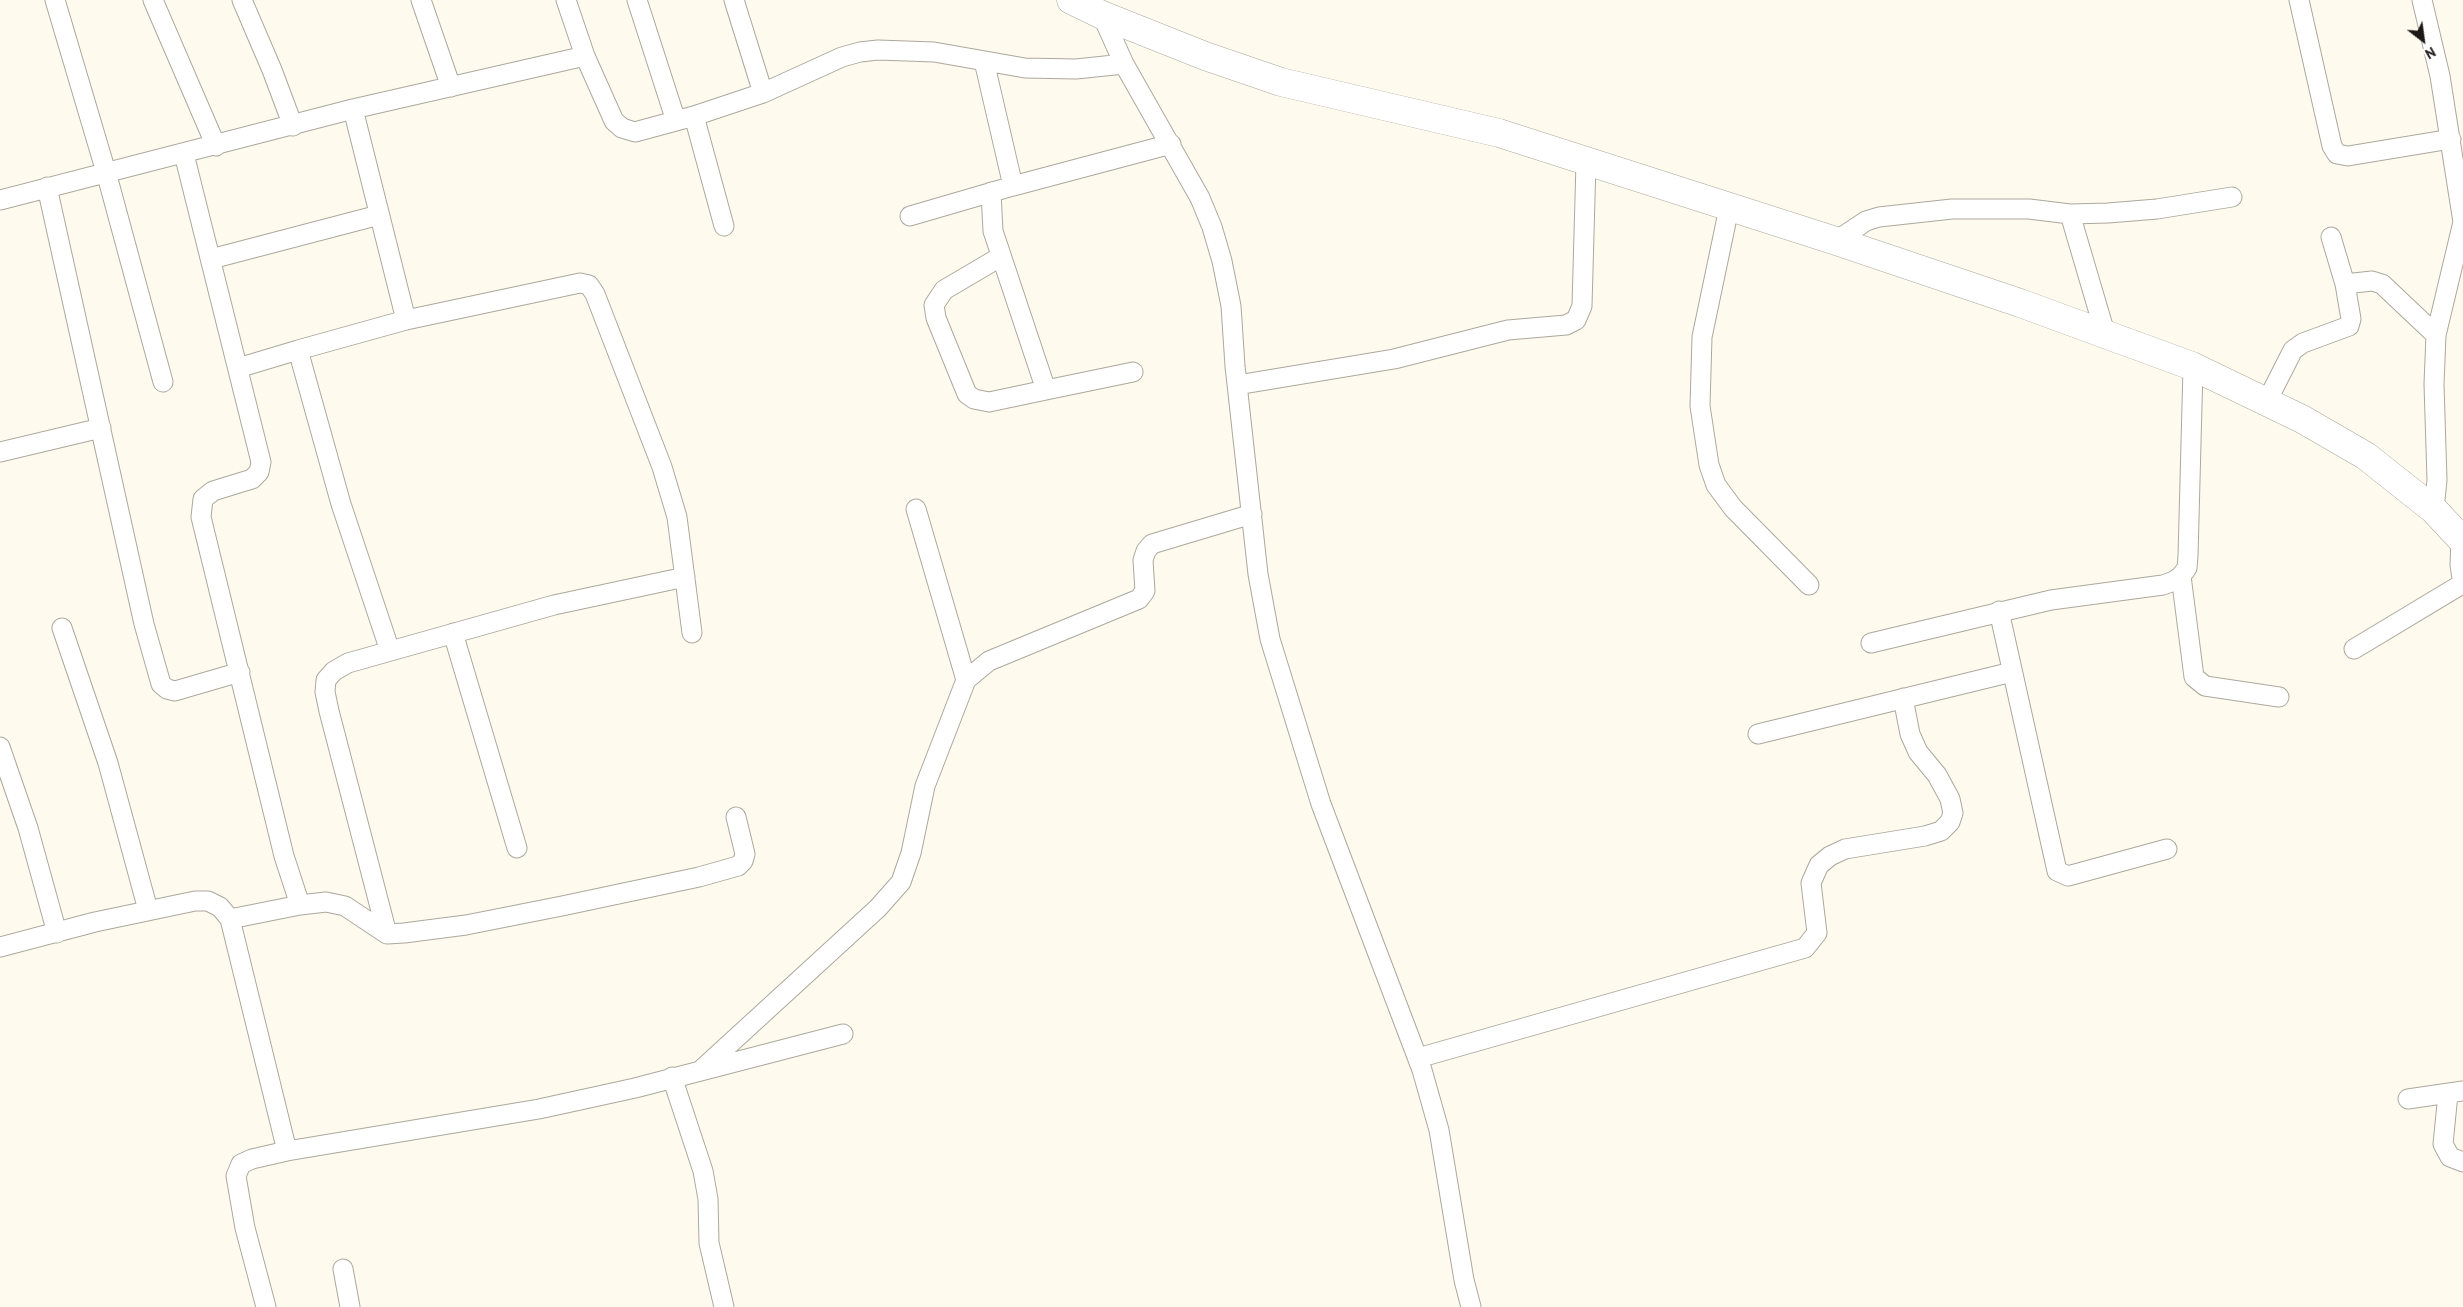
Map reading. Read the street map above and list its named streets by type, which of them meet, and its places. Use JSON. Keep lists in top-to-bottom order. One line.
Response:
{"north":"bottom right"}
